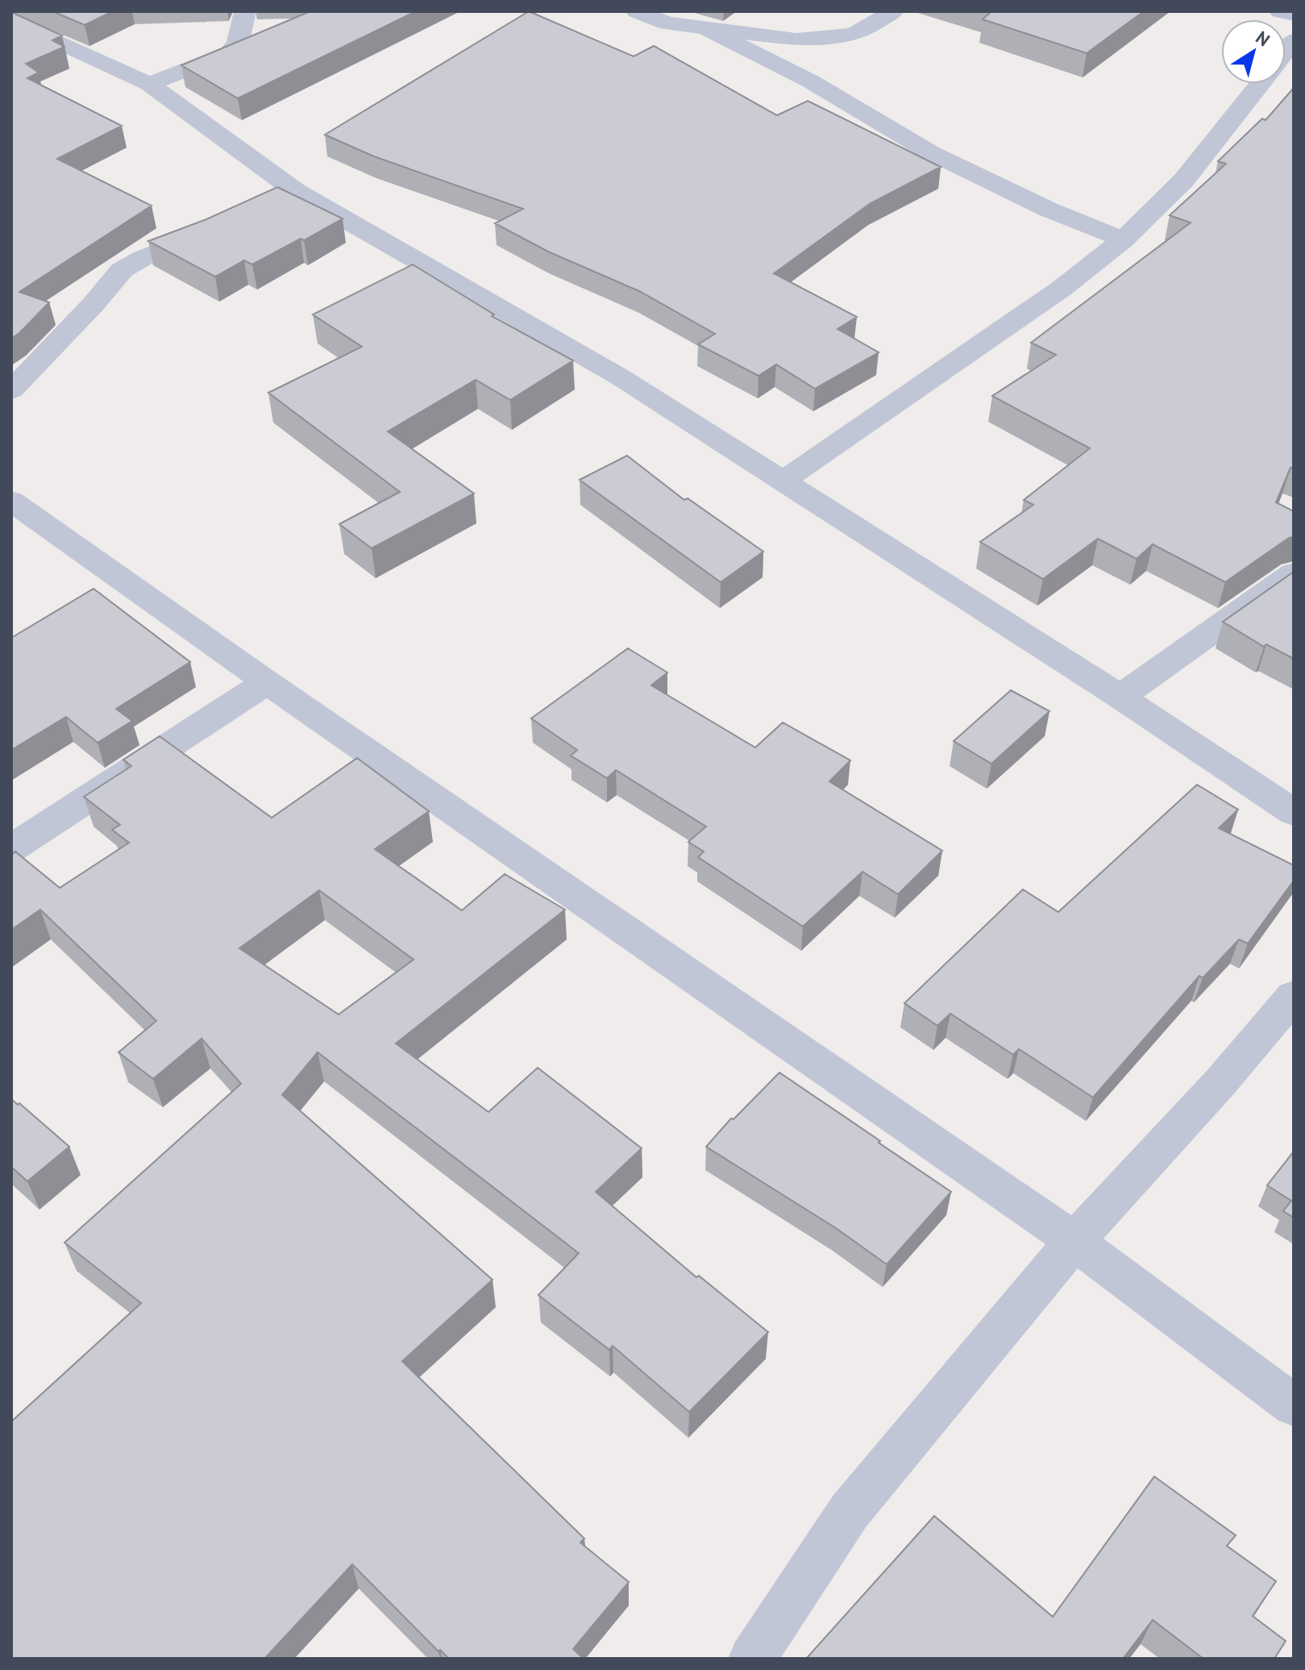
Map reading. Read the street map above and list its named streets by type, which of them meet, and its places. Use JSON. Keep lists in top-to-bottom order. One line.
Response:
{"north":"top right"}
